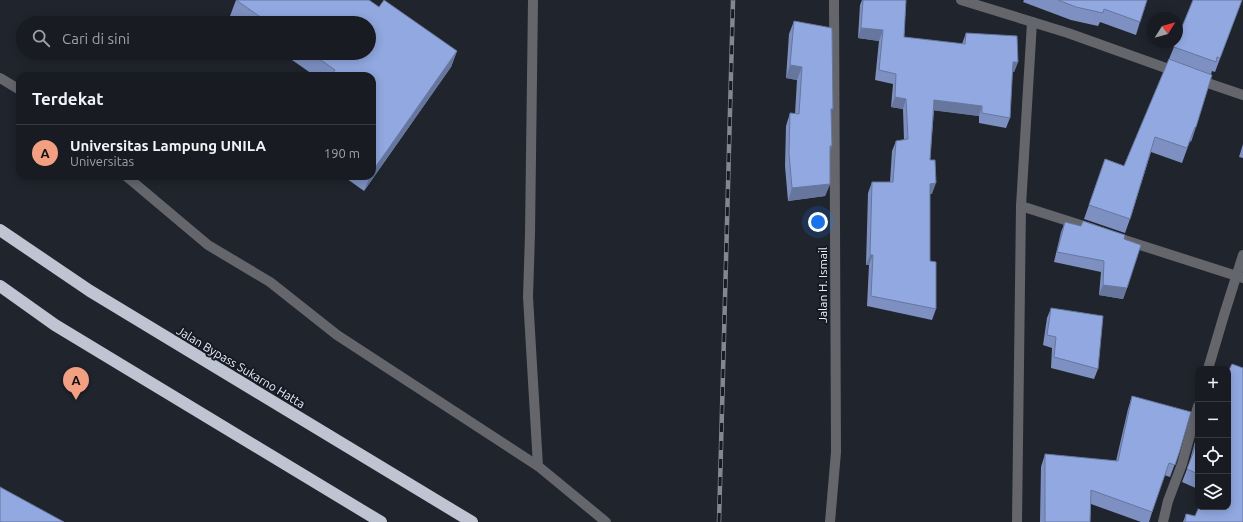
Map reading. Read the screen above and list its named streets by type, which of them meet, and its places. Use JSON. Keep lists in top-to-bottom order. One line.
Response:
{"streets":{"highway":["Jalan Bypass Sukarno Hatta"],"street":["Jalan H. Ismail"]},"north":"top right","page":{"search":"Cari di sini","heading":"Terdekat","list":[{"mark":"A","name":"Universitas Lampung UNILA","note":"Universitas","value":"190 m"}],"map_buttons":["+","−"],"pins":"A"}}
